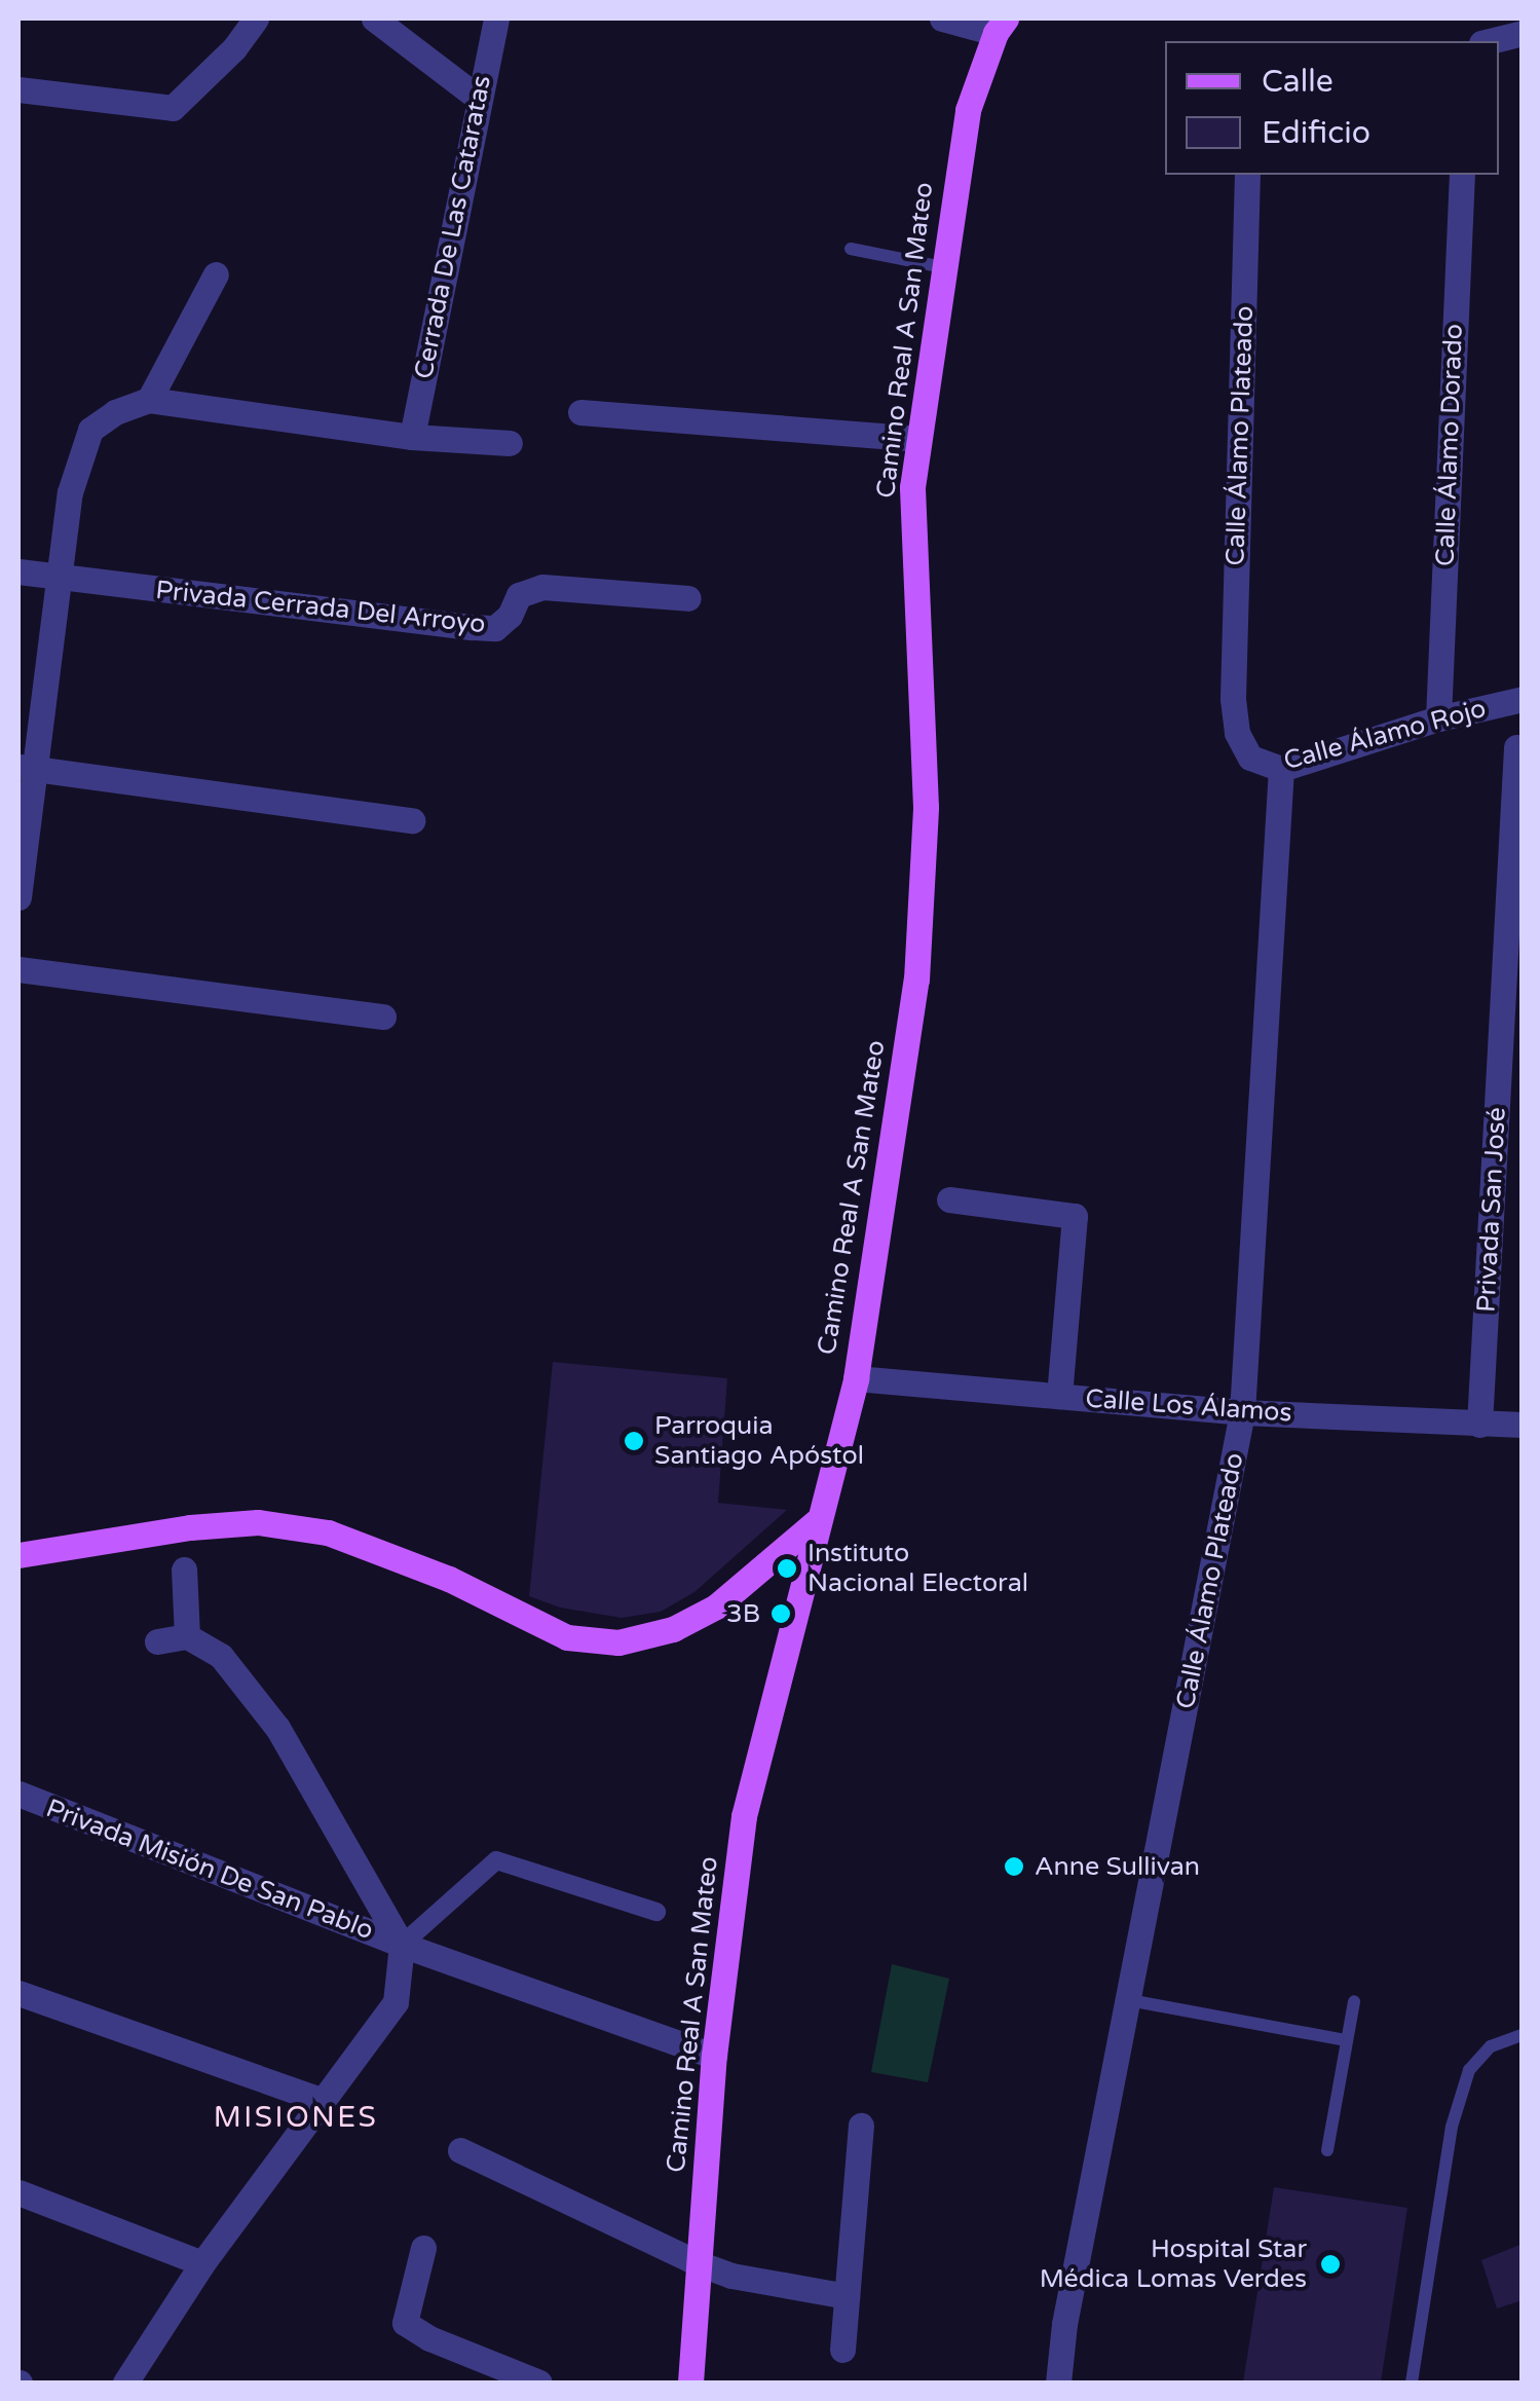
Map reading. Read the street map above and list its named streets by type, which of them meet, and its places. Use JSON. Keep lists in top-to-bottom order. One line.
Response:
{"streets":{"main road":["Camino Real A San Mateo"],"street":["Cerrada De Las Cataratas","Calle Álamo Plateado","Calle Álamo Dorado","Privada Cerrada Del Arroyo","Calle Álamo Rojo","Privada San José","Calle Los Álamos","Privada Misión De San Pablo"]},"crossings":[["Camino Real A San Mateo","Calle Los Álamos"],["Camino Real A San Mateo","Privada Misión De San Pablo"],["Calle Álamo Plateado","Calle Álamo Rojo"],["Calle Álamo Plateado","Calle Los Álamos"],["Calle Álamo Dorado","Calle Álamo Rojo"],["Privada San José","Calle Los Álamos"]],"districts":["MISIONES"],"places":["Parroquia Santiago Apóstol","Instituto Nacional Electoral","3B","Anne Sullivan","Hospital Star Médica Lomas Verdes"],"legend":["Calle","Edificio"]}
